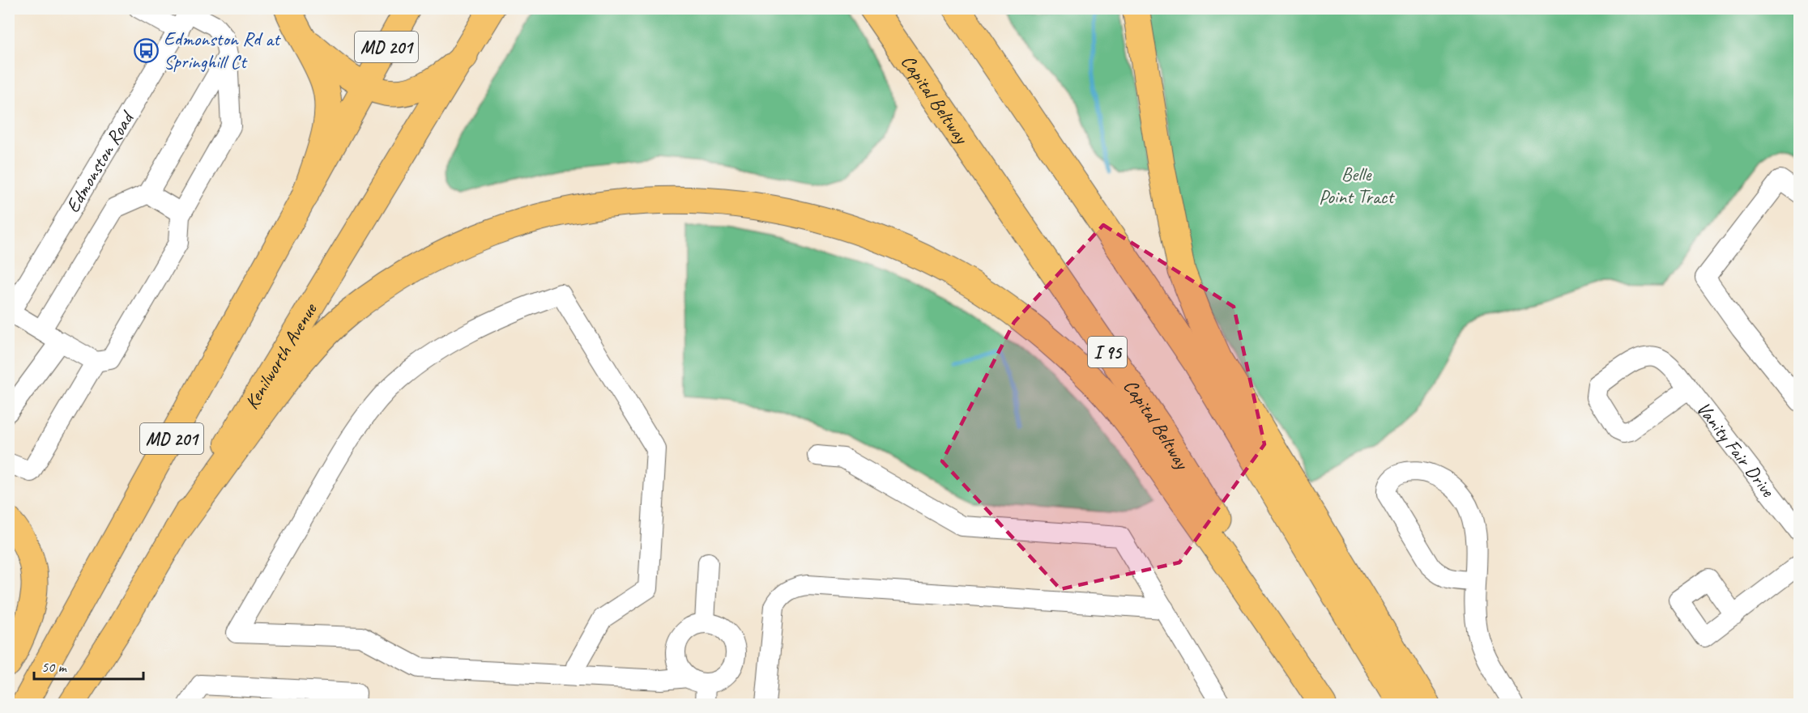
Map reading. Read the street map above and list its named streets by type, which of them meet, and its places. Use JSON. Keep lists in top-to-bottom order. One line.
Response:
{"streets":{"highway":["Capital Beltway","I 95"],"main road":["MD 201","Kenilworth Avenue"],"street":["Edmonston Road","Vanity Fair Drive"]},"parks":["Belle Point Tract"],"places":{"bus stop":["Edmonston Rd at Springhill Ct"]},"scale_bar":"50 m"}
